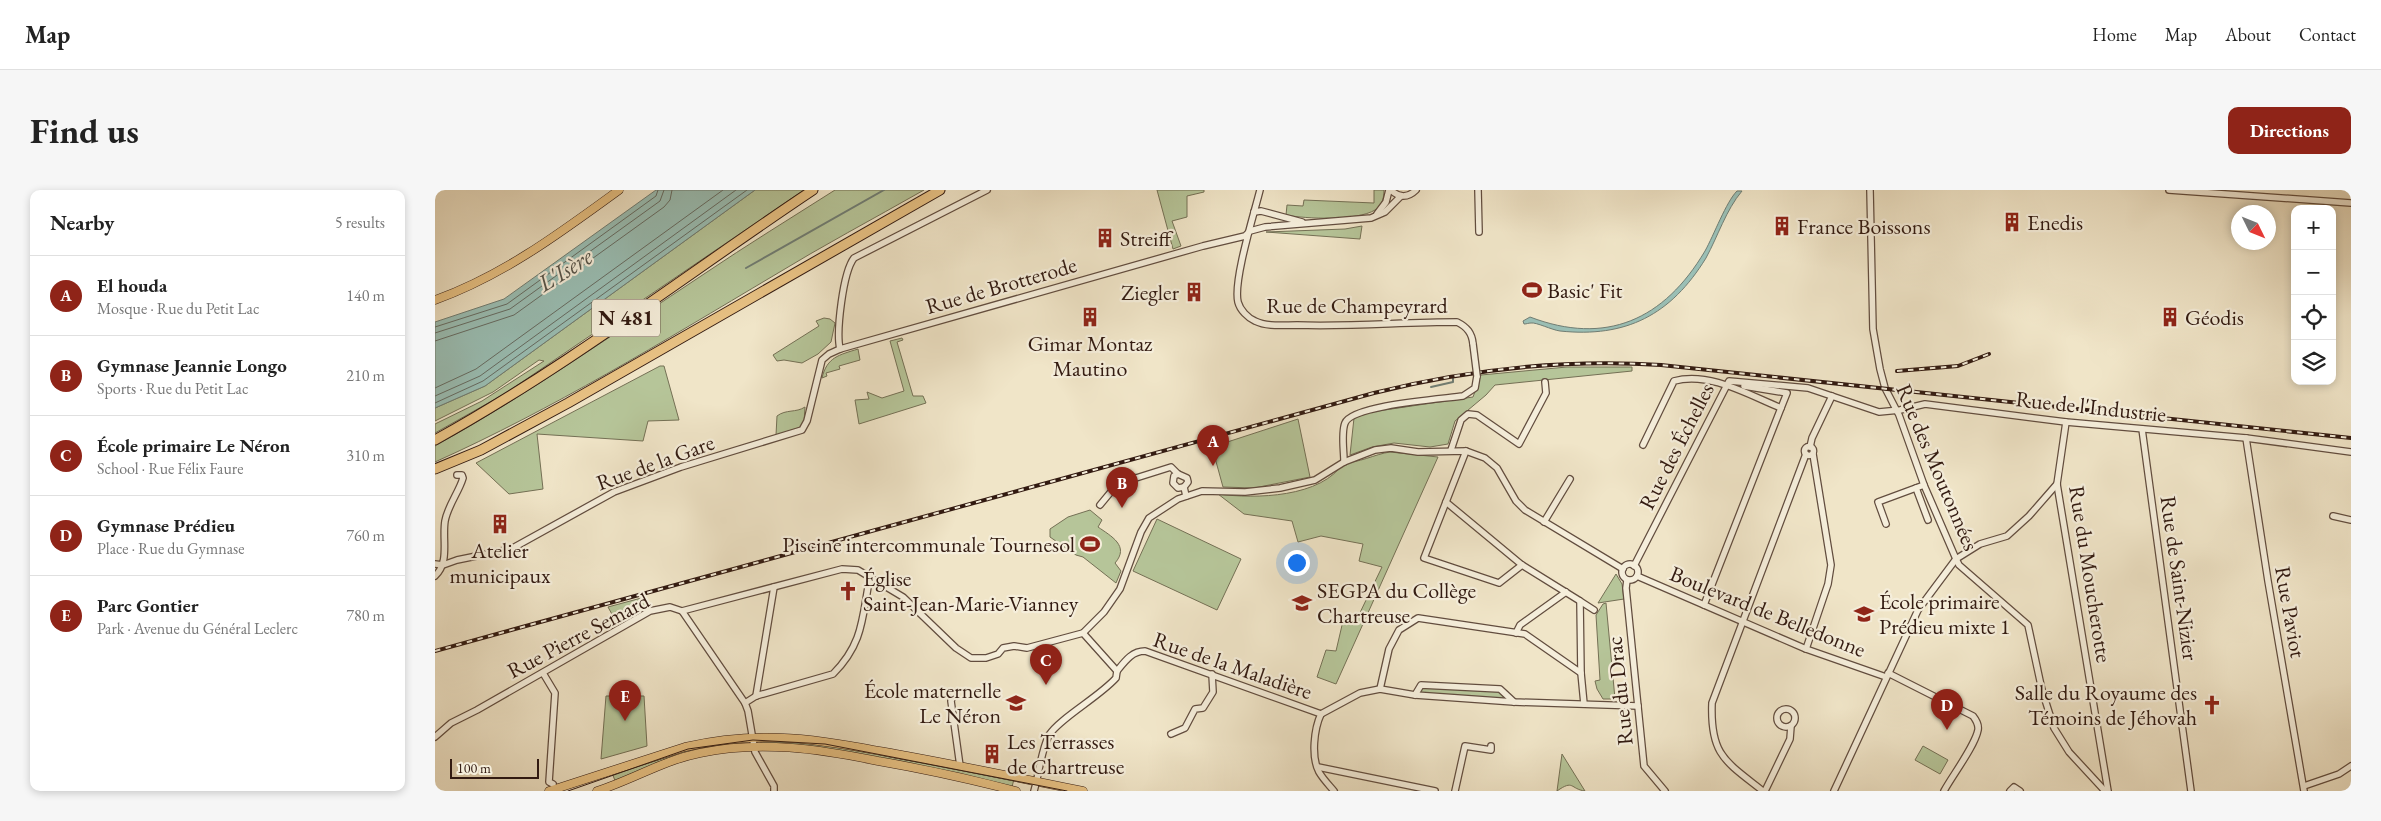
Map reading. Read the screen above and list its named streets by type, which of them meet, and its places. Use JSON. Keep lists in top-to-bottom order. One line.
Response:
{"streets":{"highway":["N 481"],"street":["Rue de Brotterode","Rue de Champeyrard","Rue de l'Industrie","Rue des Échelles","Rue de la Gare","Rue des Moutonnées","Rue du Moucherotte","Rue de Saint-Nizier","Boulevard de Belledonne","Rue Paviot","Rue Pierre Semard","Rue de la Maladière","Rue du Drac"]},"crossings":[["Rue de Brotterode","Rue de Champeyrard"],["Rue de Brotterode","Rue de la Gare"],["Rue de l'Industrie","Rue des Échelles"],["Rue de l'Industrie","Rue des Moutonnées"],["Rue de l'Industrie","Rue du Moucherotte"],["Rue de l'Industrie","Rue de Saint-Nizier"],["Rue de l'Industrie","Rue Paviot"],["Rue des Échelles","Boulevard de Belledonne"],["Rue des Échelles","Rue du Drac"],["Rue des Moutonnées","Rue du Moucherotte"],["Boulevard de Belledonne","Rue du Drac"]],"water":["L'Isère"],"places":{"building":["Enedis","France Boissons","Streiff","Ziegler","Gimar Montaz Mautino","Géodis","Atelier municipaux","Les Terrasses de Chartreuse"],"sports":["Basic' Fit","Piscine intercommunale Tournesol"],"church":["Église Saint-Jean-Marie-Vianney","Salle du Royaume des Témoins de Jéhovah"],"school or university":["SEGPA du Collège Chartreuse","École primaire Prédieu mixte 1","École maternelle Le Néron"]},"scale_bar":"100 m","north":"bottom right","page":{"header":"Map","nav":["Home","Map","About","Contact"],"buttons":"Directions","title":"Find us","heading":["Nearby","5 results"],"map_buttons":["+","−"],"list":[{"mark":"A","name":"El houda","note":"Mosque · Rue du Petit Lac","value":"140 m"},{"mark":"B","name":"Gymnase Jeannie Longo","note":"Sports · Rue du Petit Lac","value":"210 m"},{"mark":"C","name":"École primaire Le Néron","note":"School · Rue Félix Faure","value":"310 m"},{"mark":"D","name":"Gymnase Prédieu","note":"Place · Rue du Gymnase","value":"760 m"},{"mark":"E","name":"Parc Gontier","note":"Park · Avenue du Général Leclerc","value":"780 m"}],"pins":["A","B","C","E","D"],"scale":"100 m"}}
